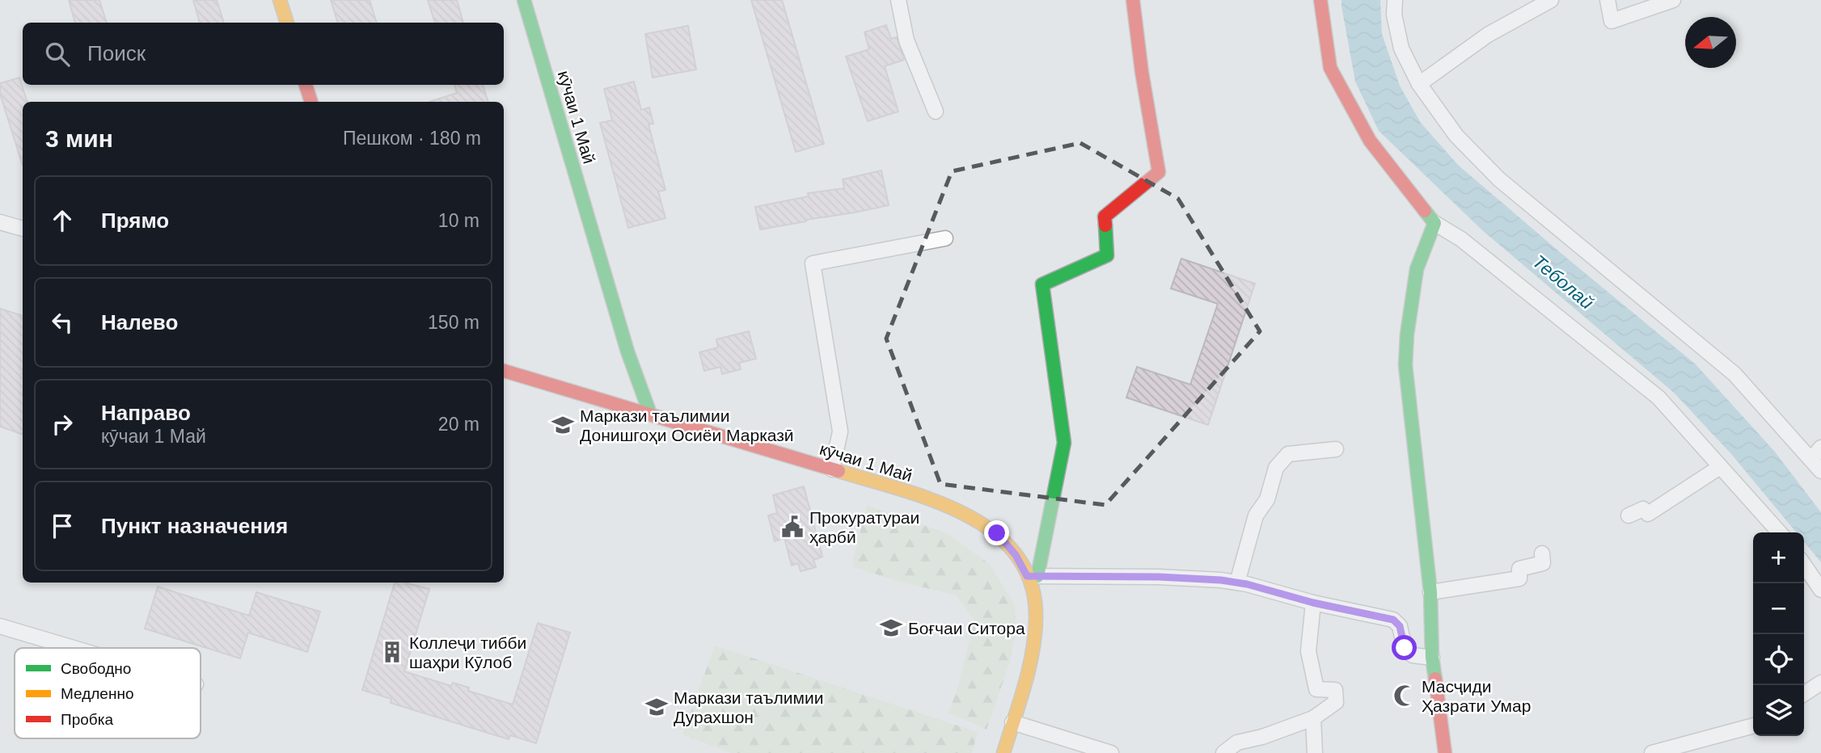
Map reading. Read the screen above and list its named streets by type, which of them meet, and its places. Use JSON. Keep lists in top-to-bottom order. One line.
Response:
{"streets":{"street":["кӯчаи 1 Май"]},"water":["Теболай"],"places":{"school or university":["Маркази таълимии Донишгоҳи Осиёи Марказӣ","Боғчаи Ситора","Маркази таълимии Дурахшон"],"public building":["Прокуратураи ҳарбӣ"],"building":["Коллеҷи тибби шаҳри Кӯлоб"],"mosque":["Масҷиди Ҳазрати Умар"]},"legend":["Свободно","Медленно","Пробка"],"north":"left","page":{"search":"Поиск","heading":["3 мин","Пешком · 180 m"],"list":[["Прямо","10 m"],["Налево","150 m"],["Направо","кӯчаи 1 Май","20 m"],"Пункт назначения"],"map_buttons":["+","−"]}}
